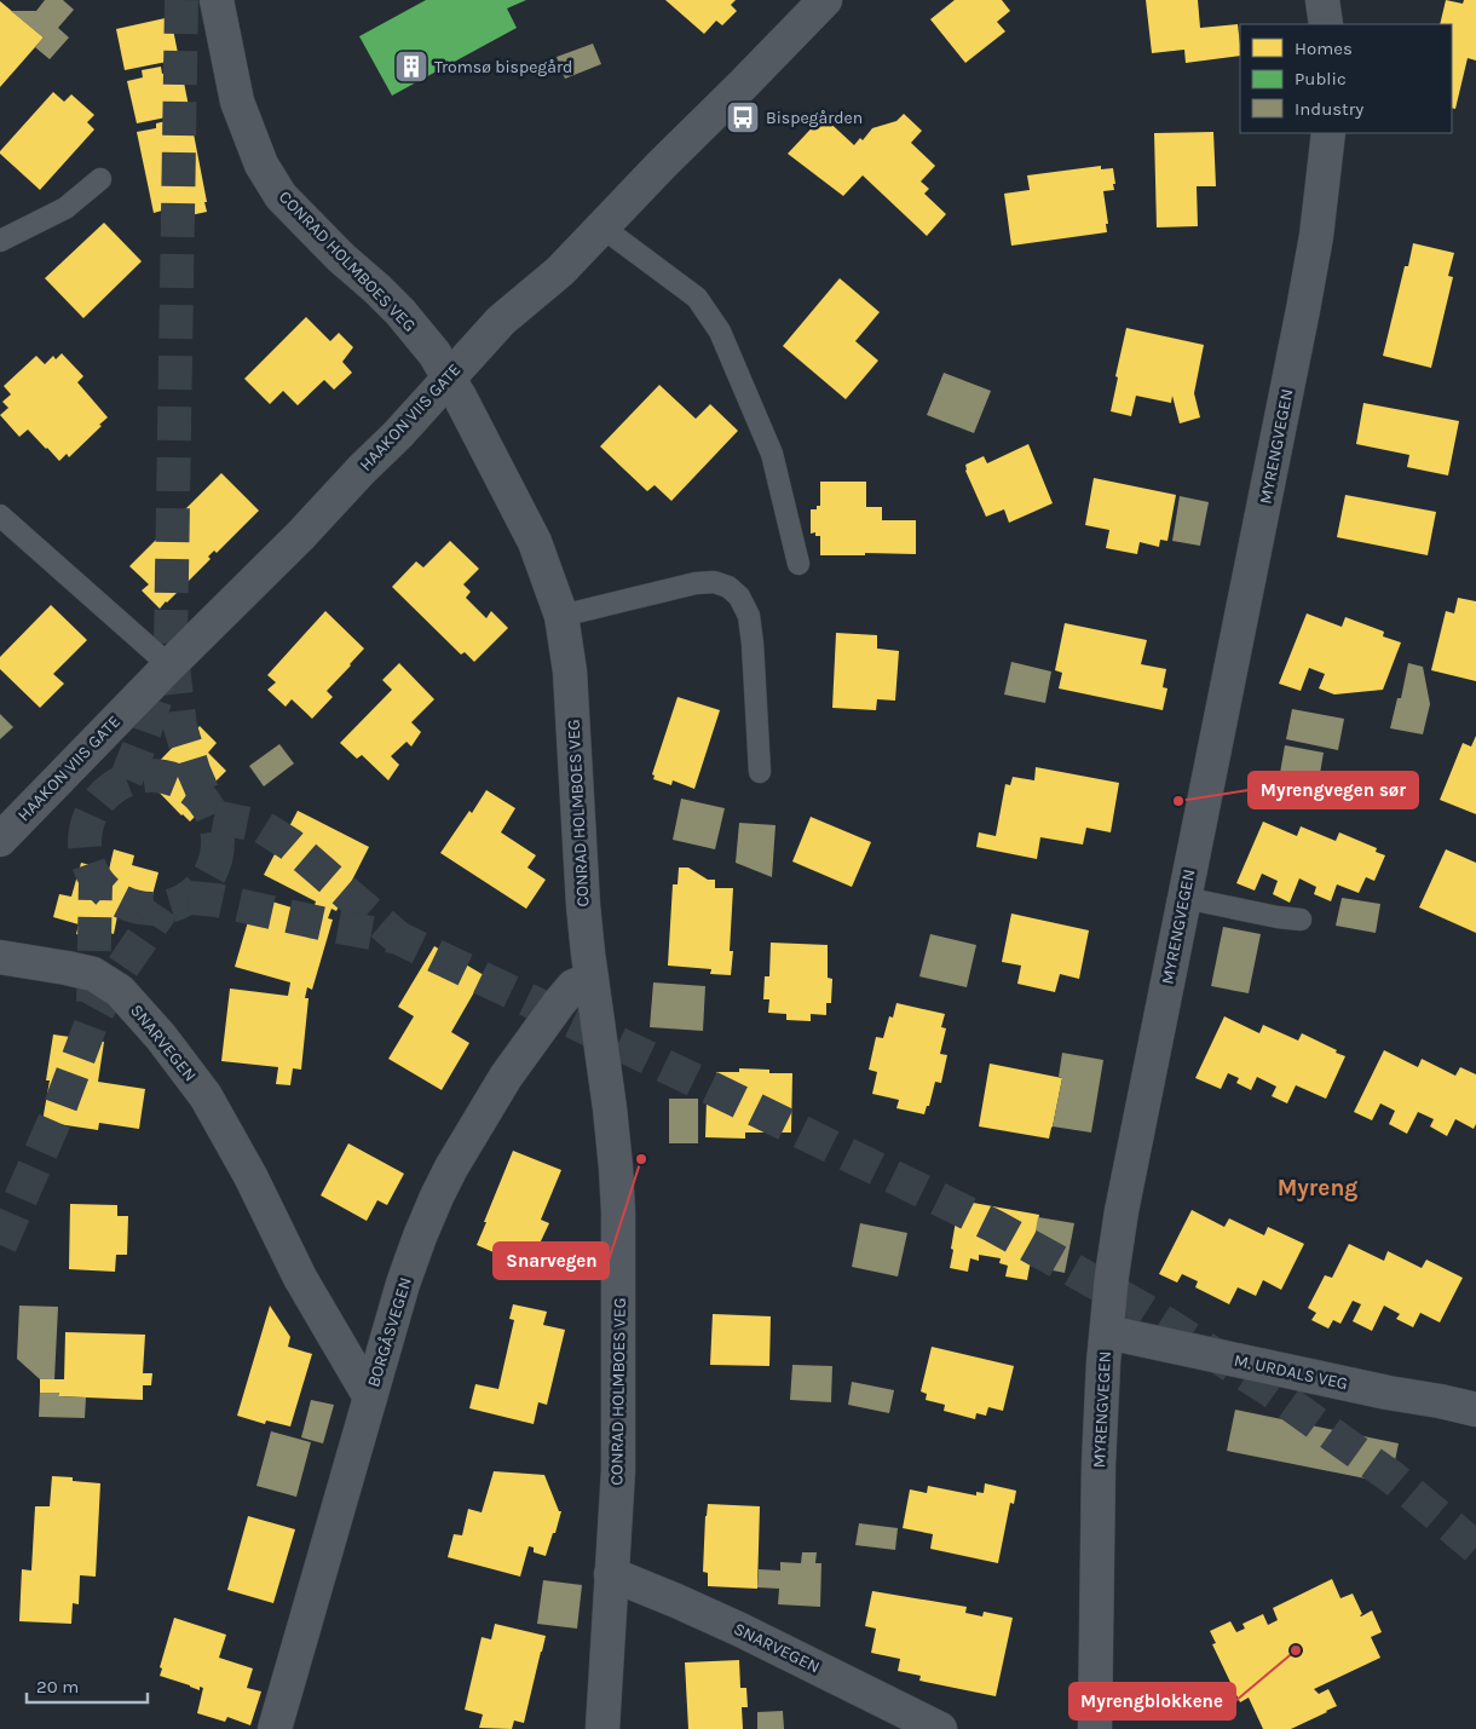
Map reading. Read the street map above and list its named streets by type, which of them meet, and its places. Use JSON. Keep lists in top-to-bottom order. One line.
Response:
{"streets":{"street":["CONRAD HOLMBOES VEG","HAAKON VIIS GATE","MYRENGVEGEN","SNARVEGEN","BORGÅSVEGEN","M. URDALS VEG"]},"crossings":[["CONRAD HOLMBOES VEG","HAAKON VIIS GATE"],["CONRAD HOLMBOES VEG","SNARVEGEN"],["CONRAD HOLMBOES VEG","BORGÅSVEGEN"],["MYRENGVEGEN","M. URDALS VEG"],["SNARVEGEN","BORGÅSVEGEN"]],"districts":["Myreng"],"places":{"building":["Tromsø bispegård"],"bus stop":["Bispegården"],"other":["Myrengvegen sør","Snarvegen","Myrengblokkene"]},"legend":["Homes","Public","Industry"],"scale_bar":"20 m"}
